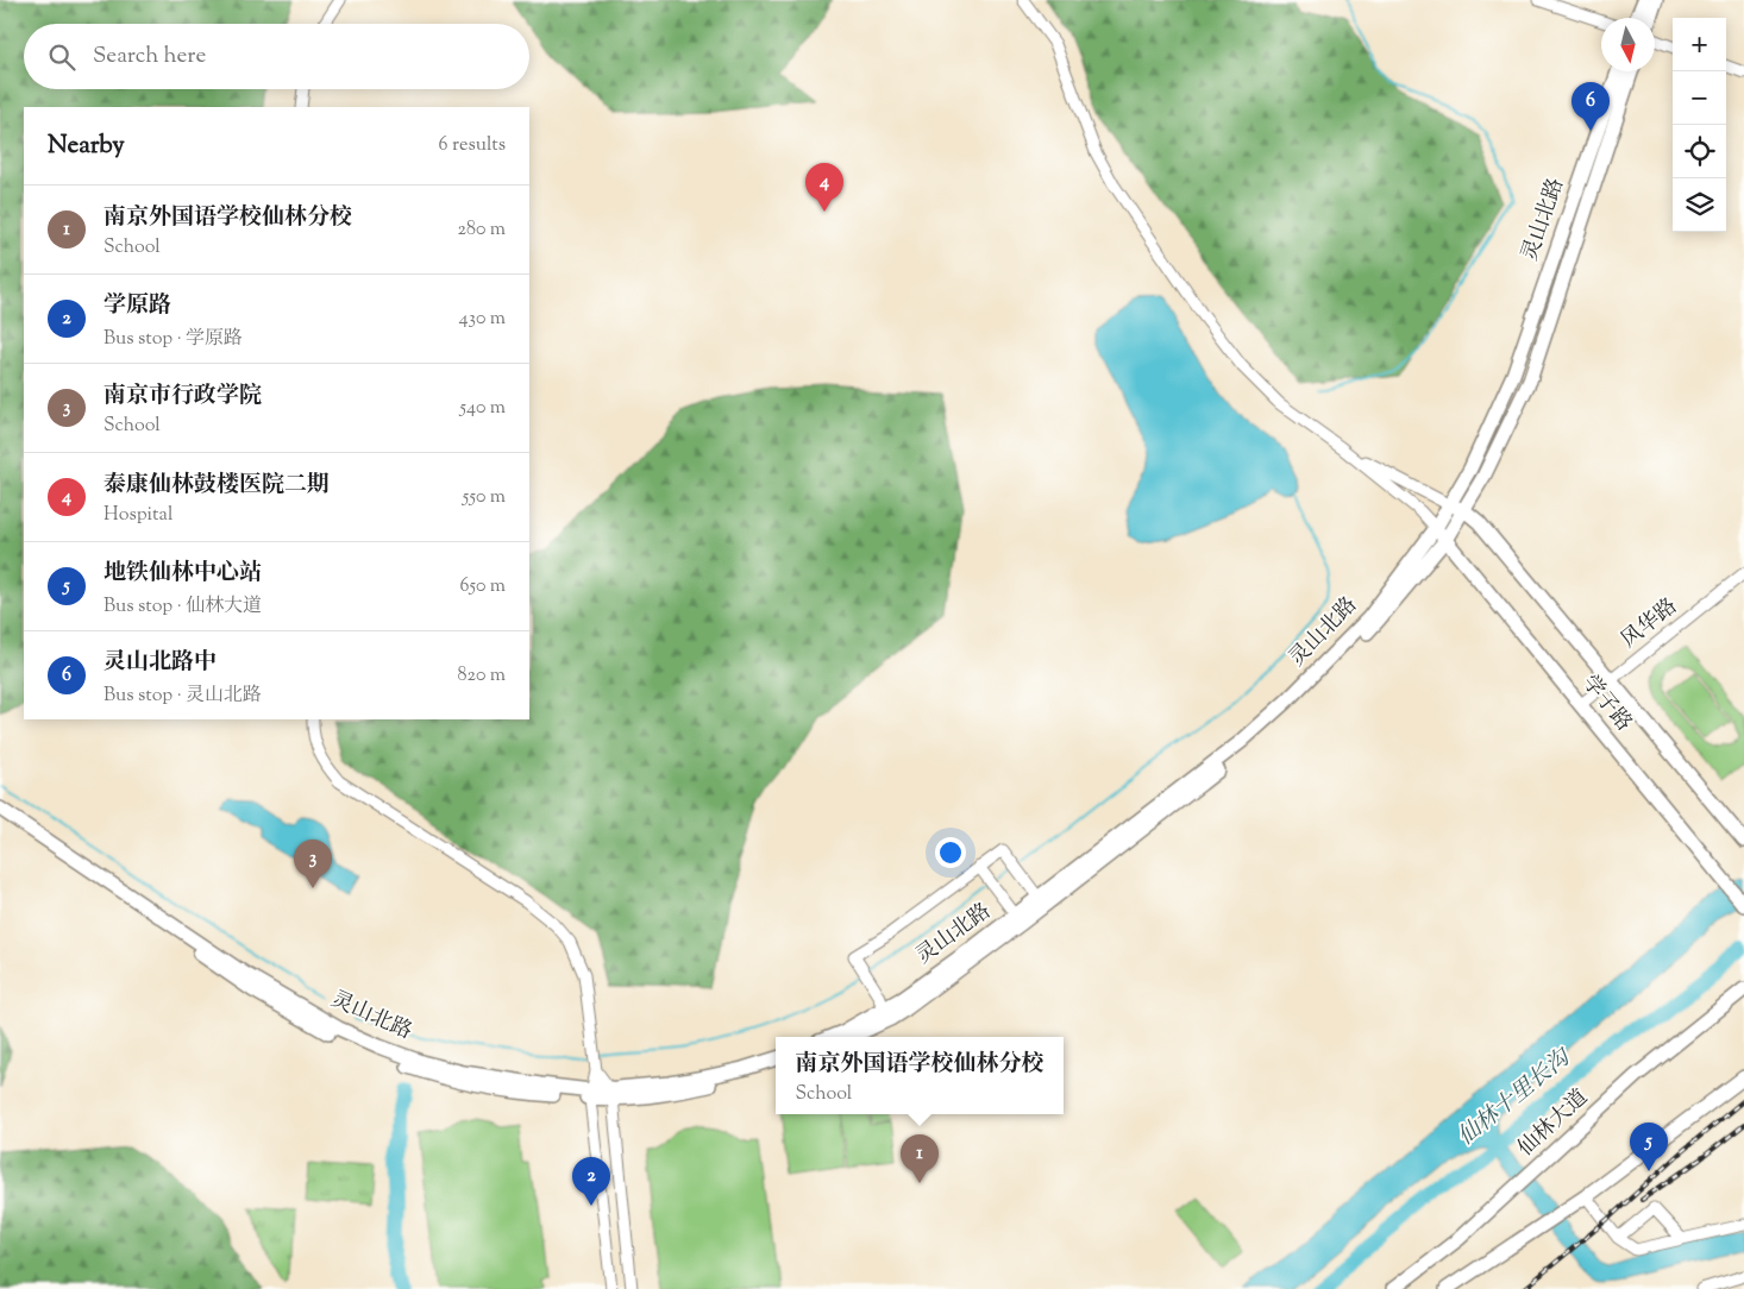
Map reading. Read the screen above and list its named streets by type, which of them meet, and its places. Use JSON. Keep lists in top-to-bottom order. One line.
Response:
{"streets":{"main road":["灵山北路","学子路","仙林大道"],"street":["风华路"]},"crossings":[["灵山北路","学子路"],["风华路","学子路"]],"water":["仙林十里长沟"],"north":"bottom","page":{"map_buttons":["+","−"],"search":"Search here","pins":["6","4","3","5","1","2"],"heading":["Nearby","6 results"],"list":[{"mark":"1","name":"南京外国语学校仙林分校","note":"School","value":"280 m"},{"mark":"2","name":"学原路","note":"Bus stop · 学原路","value":"430 m"},{"mark":"3","name":"南京市行政学院","note":"School","value":"540 m"},{"mark":"4","name":"泰康仙林鼓楼医院二期","note":"Hospital","value":"550 m"},{"mark":"5","name":"地铁仙林中心站","note":"Bus stop · 仙林大道","value":"650 m"},{"mark":"6","name":"灵山北路中","note":"Bus stop · 灵山北路","value":"820 m"}],"popup":["南京外国语学校仙林分校","School"]}}
